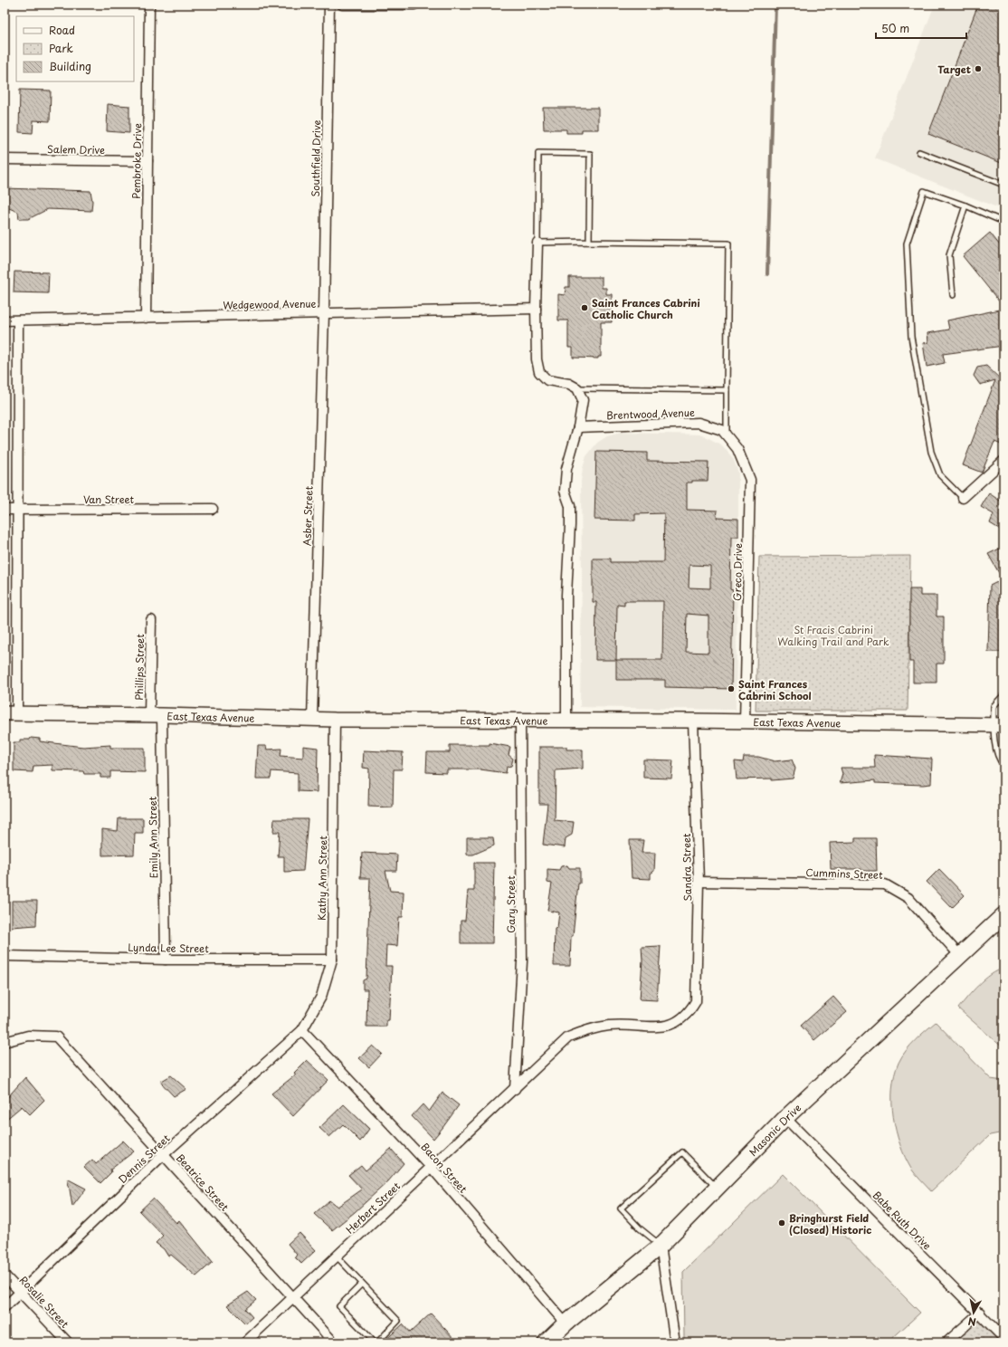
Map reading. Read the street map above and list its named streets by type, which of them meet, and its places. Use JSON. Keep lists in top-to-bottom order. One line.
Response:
{"streets":{"main road":["Masonic Drive"],"street":["Salem Drive","Southfield Drive","Pembroke Drive","Wedgewood Avenue","Brentwood Avenue","Van Street","Asber Street","Greco Drive","Phillips Street","East Texas Avenue","Emily Ann Street","Sandra Street","Cummins Street","Kathy Ann Street","Gary Street","Lynda Lee Street","Dennis Street","Bacon Street","Beatrice Street","Herbert Street","Babe Ruth Drive","Rosalie Street"]},"crossings":[["Salem Drive","Pembroke Drive"],["Southfield Drive","Wedgewood Avenue"],["Southfield Drive","Asber Street"],["Pembroke Drive","Wedgewood Avenue"],["Wedgewood Avenue","Asber Street"],["Brentwood Avenue","Greco Drive"],["Asber Street","East Texas Avenue"],["Greco Drive","East Texas Avenue"],["Phillips Street","East Texas Avenue"],["Phillips Street","Emily Ann Street"],["East Texas Avenue","Emily Ann Street"],["East Texas Avenue","Sandra Street"],["East Texas Avenue","Kathy Ann Street"],["East Texas Avenue","Gary Street"],["Emily Ann Street","Lynda Lee Street"],["Sandra Street","Cummins Street"],["Sandra Street","Herbert Street"],["Cummins Street","Masonic Drive"],["Kathy Ann Street","Lynda Lee Street"],["Kathy Ann Street","Dennis Street"],["Kathy Ann Street","Bacon Street"],["Gary Street","Herbert Street"],["Masonic Drive","Bacon Street"],["Masonic Drive","Babe Ruth Drive"],["Dennis Street","Bacon Street"],["Dennis Street","Beatrice Street"],["Dennis Street","Rosalie Street"],["Bacon Street","Herbert Street"],["Beatrice Street","Herbert Street"]],"parks":["St Fracis Cabrini Walking Trail and Park"],"places":["Target","Saint Frances Cabrini Catholic Church","Saint Frances Cabrini School","Bringhurst Field (Closed) Historic"],"legend":["Road","Park","Building"],"scale_bar":"50 m","north":"bottom"}
